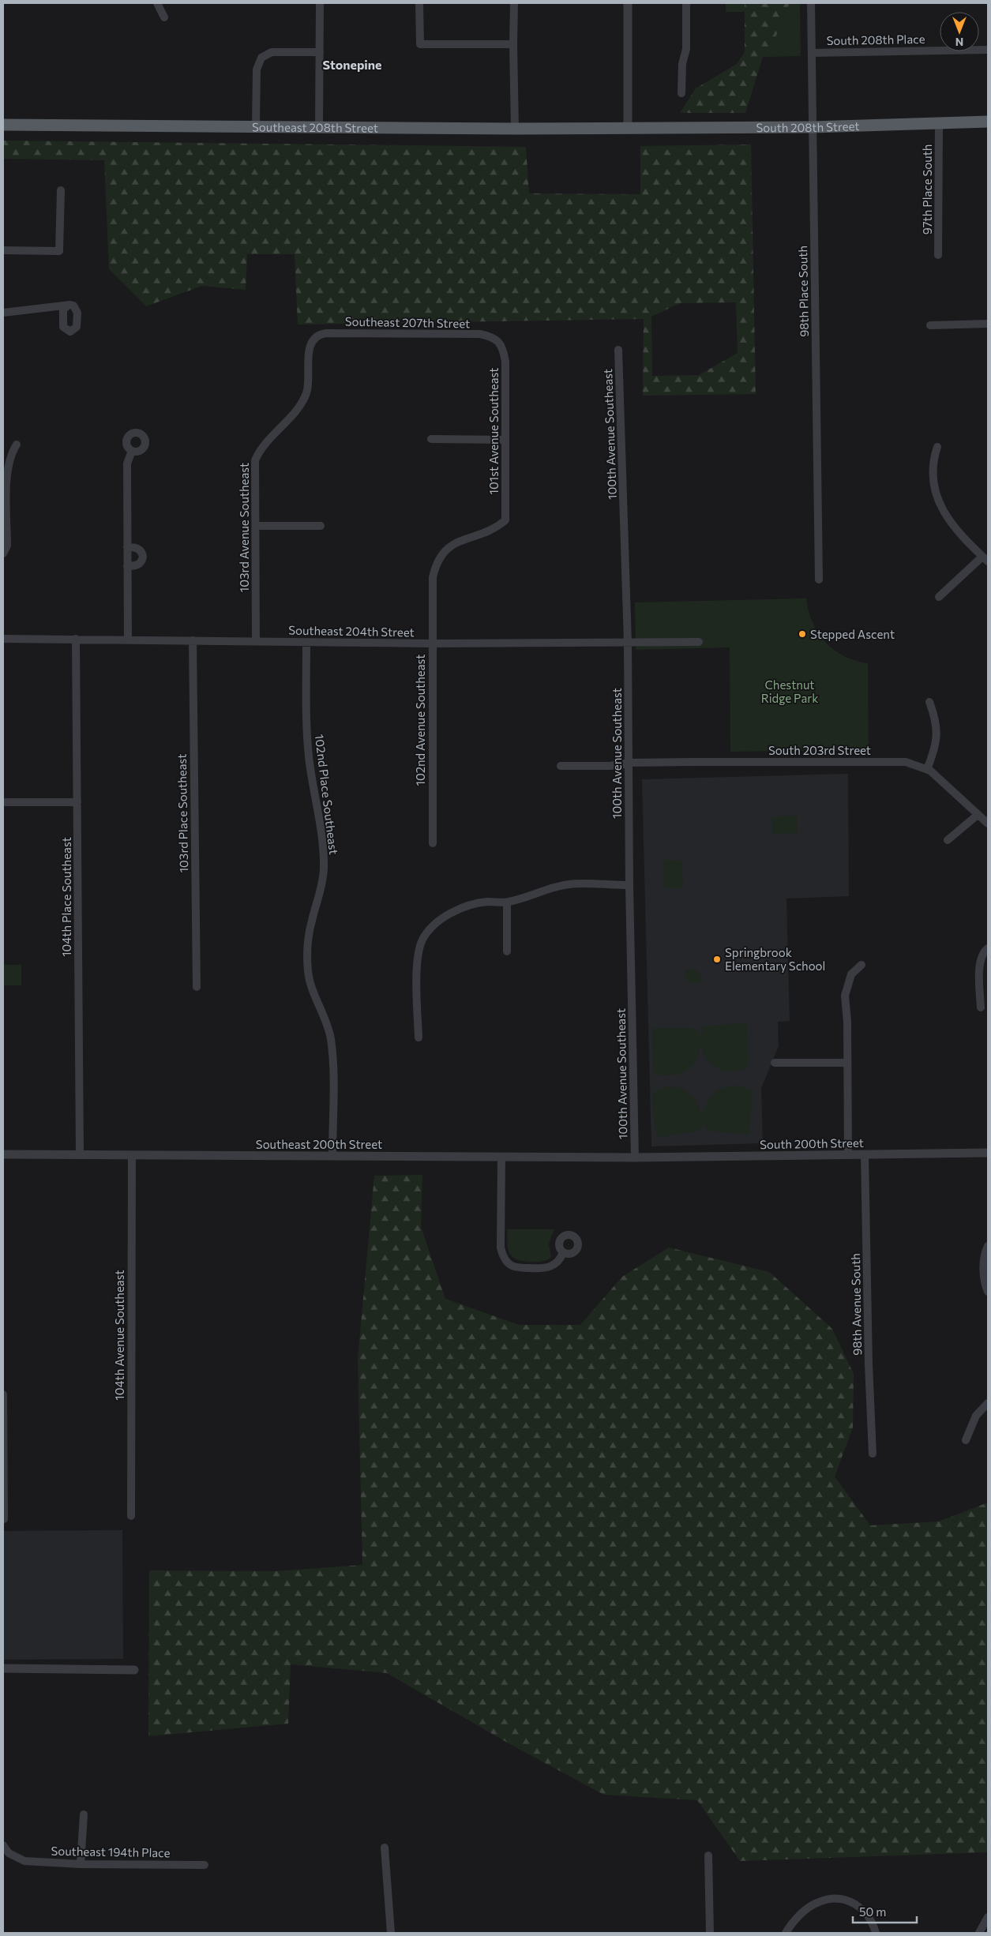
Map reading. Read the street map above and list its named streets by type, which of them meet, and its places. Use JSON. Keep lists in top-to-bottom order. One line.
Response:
{"streets":{"main road":["Southeast 208th Street","South 208th Street"],"street":["South 208th Place","97th Place South","98th Place South","Southeast 207th Street","101st Avenue Southeast","100th Avenue Southeast","103rd Avenue Southeast","Southeast 204th Street","102nd Avenue Southeast","South 203rd Street","102nd Place Southeast","103rd Place Southeast","104th Place Southeast","South 200th Street","Southeast 200th Street","98th Avenue South","104th Avenue Southeast","Southeast 194th Place"]},"crossings":[["South 208th Place","98th Place South"],["Southeast 208th Street","South 208th Street"],["South 208th Street","97th Place South"],["South 208th Street","98th Place South"],["Southeast 207th Street","101st Avenue Southeast"],["Southeast 207th Street","103rd Avenue Southeast"],["101st Avenue Southeast","102nd Avenue Southeast"],["100th Avenue Southeast","Southeast 204th Street"],["100th Avenue Southeast","South 203rd Street"],["100th Avenue Southeast","South 200th Street"],["100th Avenue Southeast","Southeast 200th Street"],["103rd Avenue Southeast","Southeast 204th Street"],["Southeast 204th Street","102nd Avenue Southeast"],["Southeast 204th Street","102nd Place Southeast"],["Southeast 204th Street","103rd Place Southeast"],["Southeast 204th Street","104th Place Southeast"],["102nd Place Southeast","Southeast 200th Street"],["104th Place Southeast","Southeast 200th Street"],["South 200th Street","Southeast 200th Street"],["South 200th Street","98th Avenue South"],["Southeast 200th Street","104th Avenue Southeast"]],"districts":["Stonepine"],"parks":["Chestnut Ridge Park"],"places":["Stepped Ascent","Springbrook Elementary School"],"scale_bar":"50 m","north":"bottom"}
